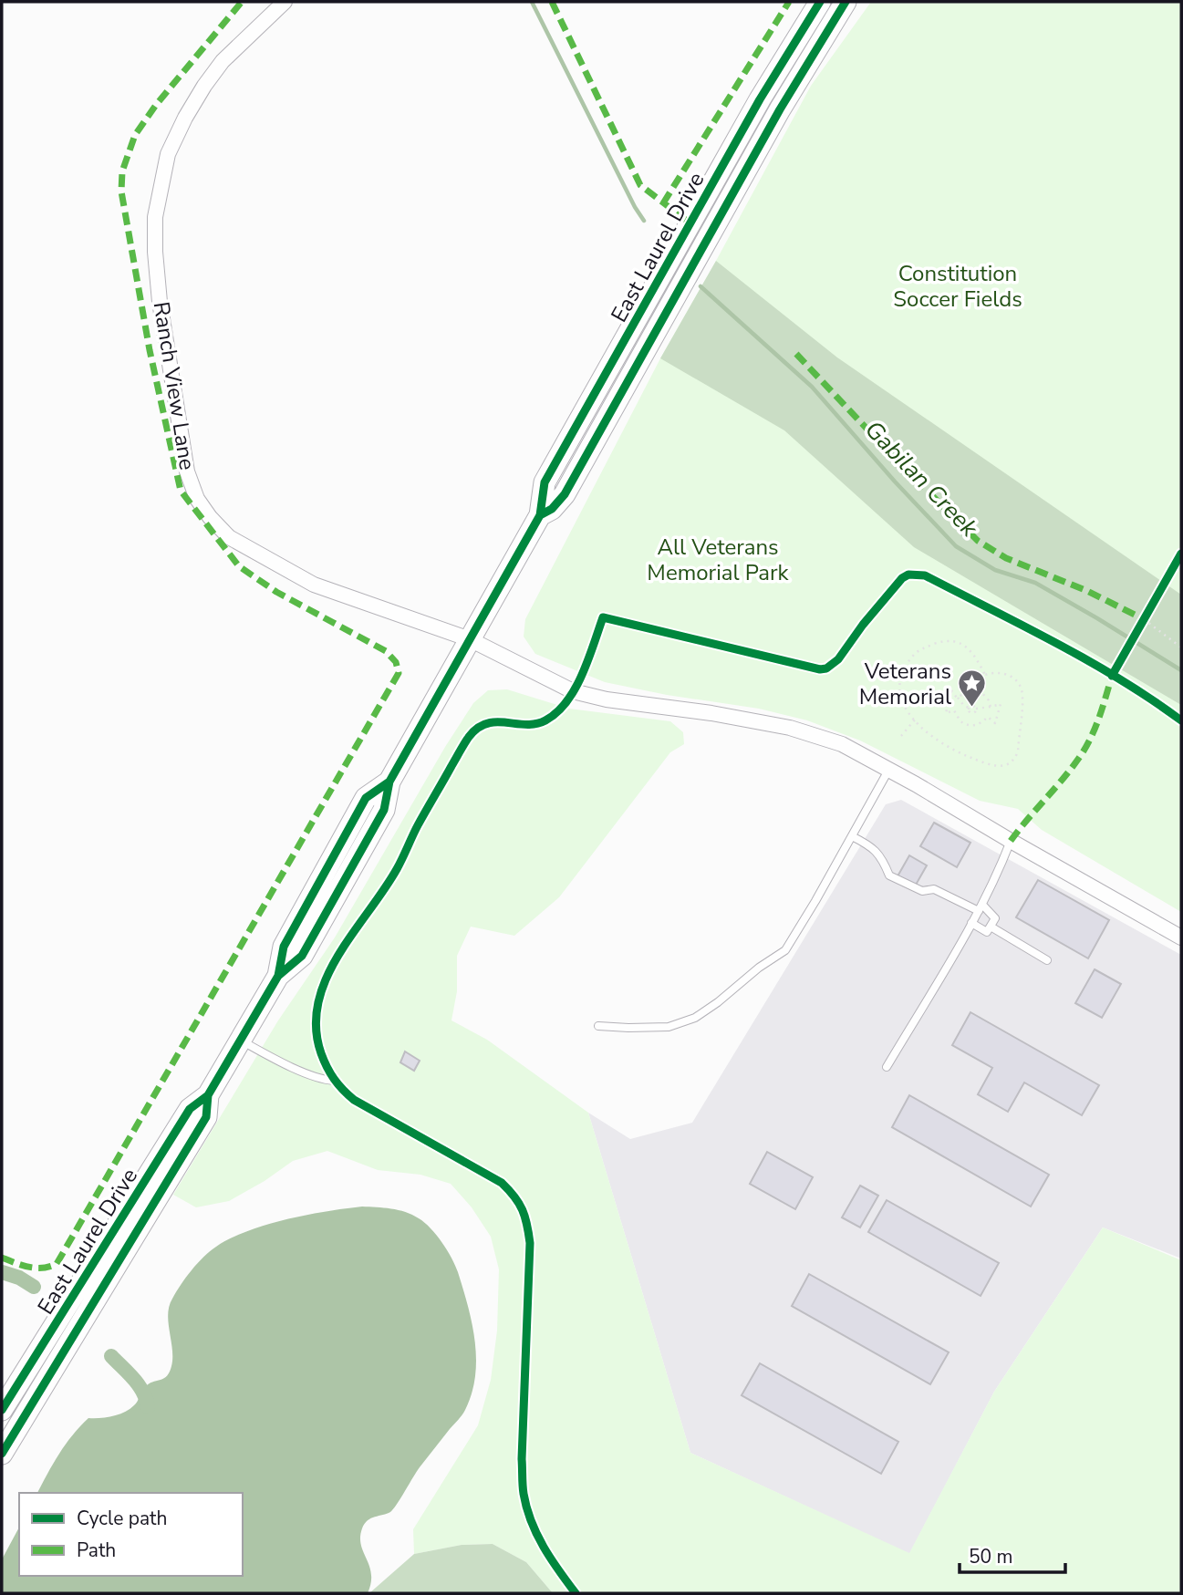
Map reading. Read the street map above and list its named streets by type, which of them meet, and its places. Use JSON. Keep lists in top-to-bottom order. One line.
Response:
{"streets":{"main road":["East Laurel Drive"],"street":["Ranch View Lane"]},"crossings":[["East Laurel Drive","Ranch View Lane"]],"water":["Gabilan Creek"],"parks":["Constitution Soccer Fields","All Veterans Memorial Park"],"places":{"place":["Veterans Memorial"]},"legend":["Cycle path","Path"],"scale_bar":"50 m"}
